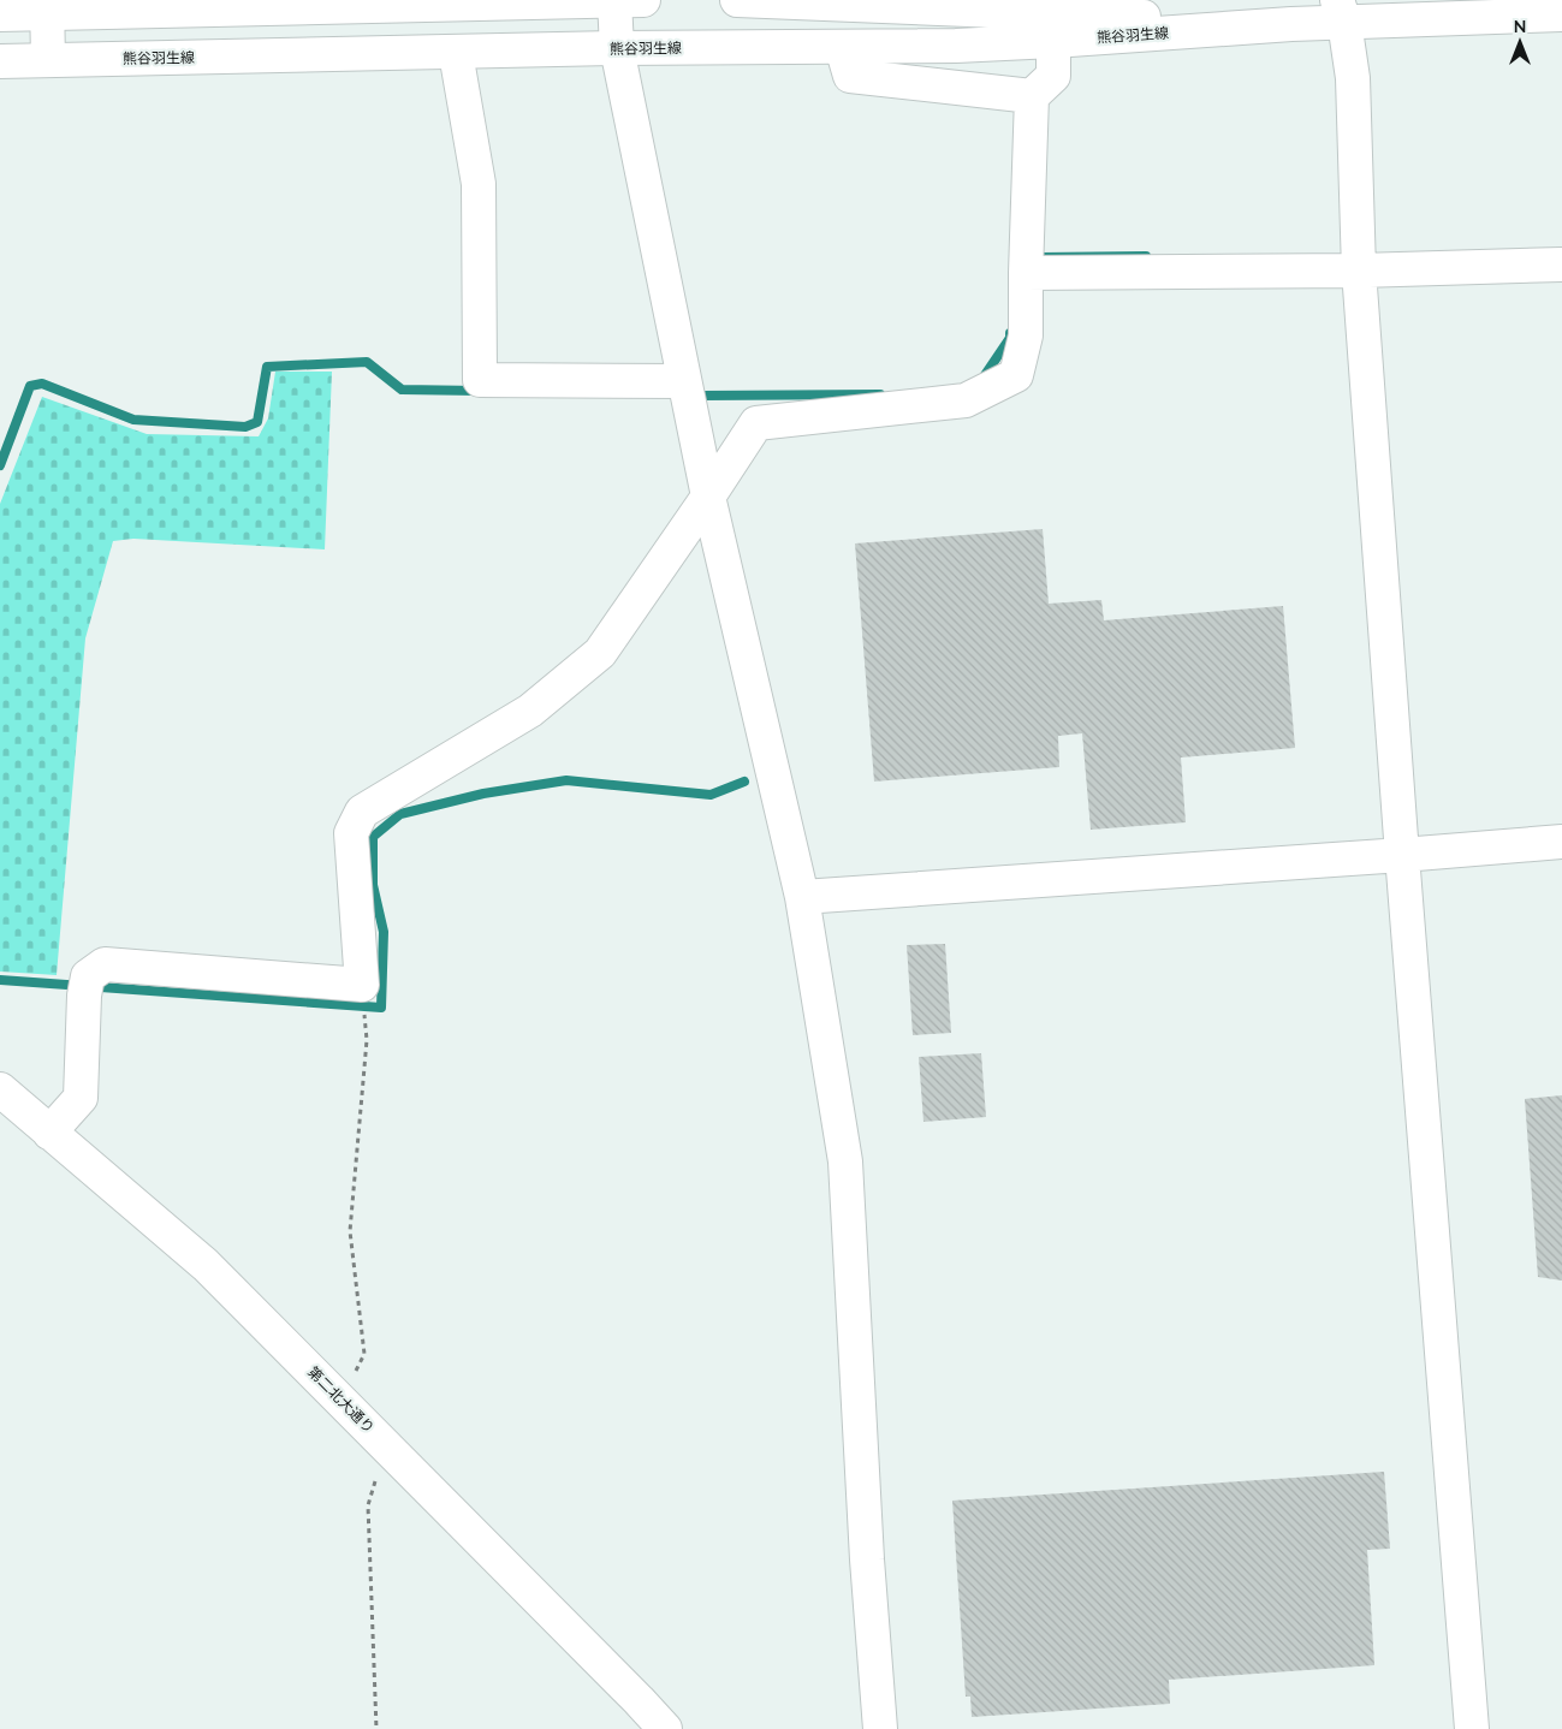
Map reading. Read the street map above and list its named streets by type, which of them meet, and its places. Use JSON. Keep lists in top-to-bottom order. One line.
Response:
{"streets":{"street":["熊谷羽生線","第二北大通り"]},"north":"top"}
